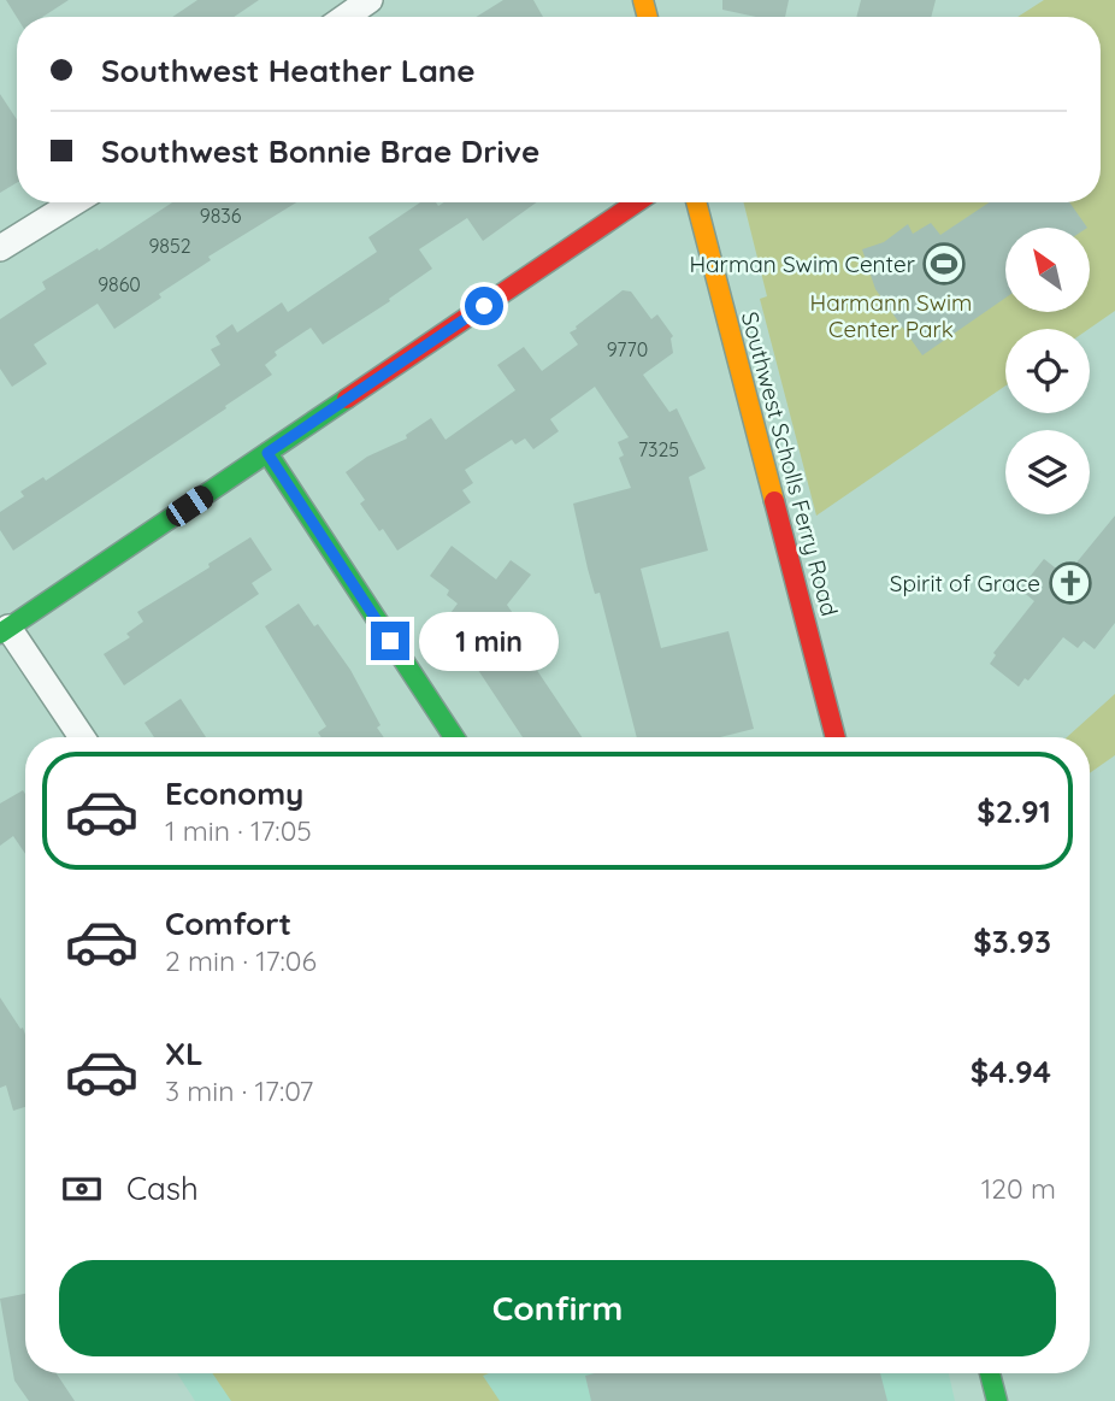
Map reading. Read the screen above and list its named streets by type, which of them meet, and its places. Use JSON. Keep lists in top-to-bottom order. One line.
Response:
{"streets":{"street":["Southwest Scholls Ferry Road"]},"parks":["Harmann Swim Center Park"],"places":{"sports":["Harman Swim Center"],"church":["Spirit of Grace"]},"house_numbers":["9836","9852","9860","9770","7325"],"north":"top left","page":{"banner":["Southwest Heather Lane","Southwest Bonnie Brae Drive"],"bubble":"1 min","list":[{"name":"Economy","note":"1 min · 17:05","value":"$2.91"},{"name":"Comfort","note":"2 min · 17:06","value":"$3.93"},{"name":"XL","note":"3 min · 17:07","value":"$4.94"}],"pay":["Cash","120 m"],"buttons":"Confirm"}}
